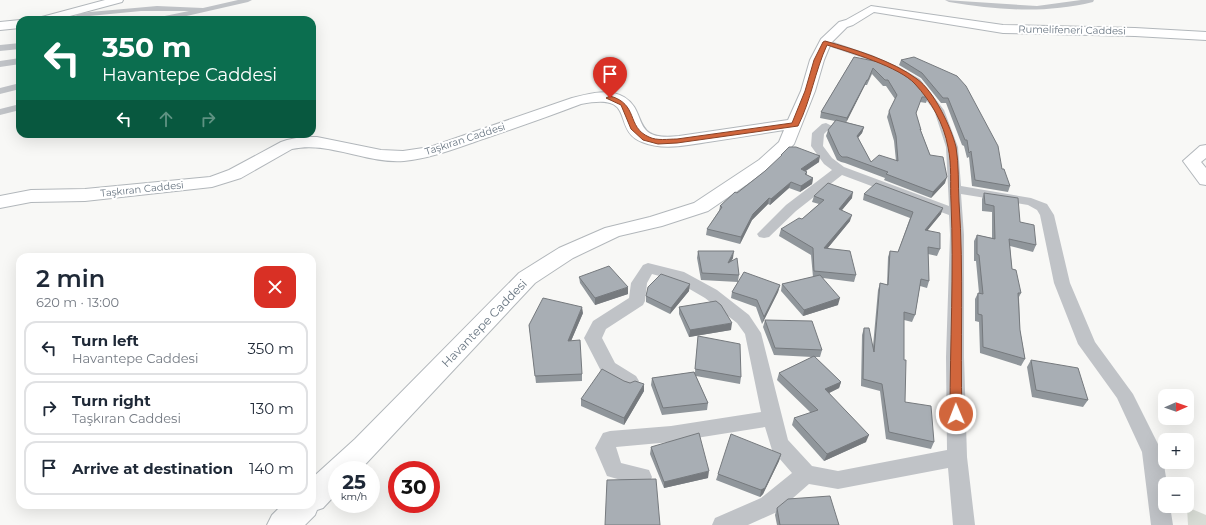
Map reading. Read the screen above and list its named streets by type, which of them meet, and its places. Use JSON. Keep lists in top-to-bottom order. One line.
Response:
{"streets":{"street":["Rumelifeneri Caddesi","Taşkıran Caddesi","Havantepe Caddesi"]},"crossings":[["Rumelifeneri Caddesi","Havantepe Caddesi"],["Taşkıran Caddesi","Havantepe Caddesi"]],"north":"right","page":{"turn":["350 m","Havantepe Caddesi"],"heading":["2 min","620 m · 13:00"],"list":[{"name":"Turn left","note":"Havantepe Caddesi","value":"350 m"},{"name":"Turn right","note":"Taşkıran Caddesi","value":"130 m"},{"name":"Arrive at destination","value":"140 m"}],"map_buttons":["+","−"],"speed":"25 km/h","limit":"30"}}
